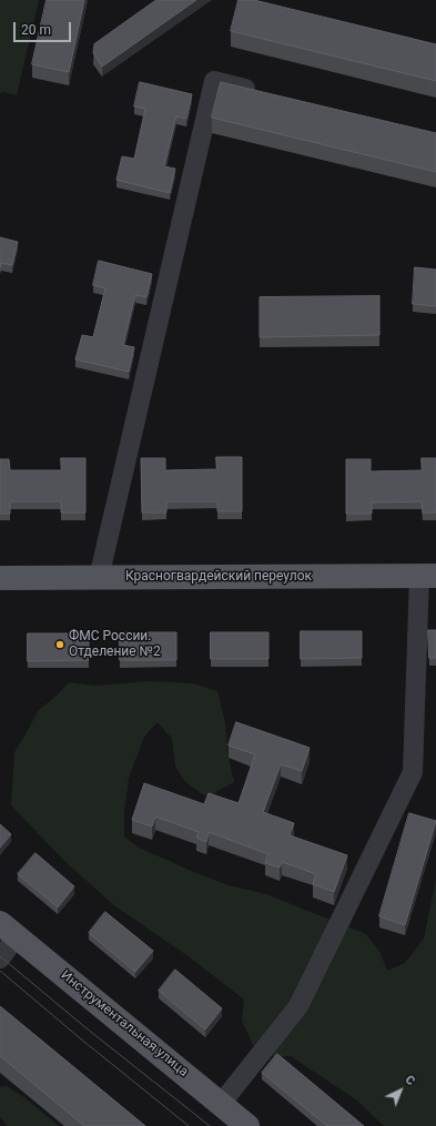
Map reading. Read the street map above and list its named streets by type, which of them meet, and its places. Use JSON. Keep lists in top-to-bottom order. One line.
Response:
{"streets":{"main road":["Красногвардейский переулок","Инструментальная улица"]},"places":["ФМС России. Отделение №2"],"scale_bar":"20 m","north":"top right"}
